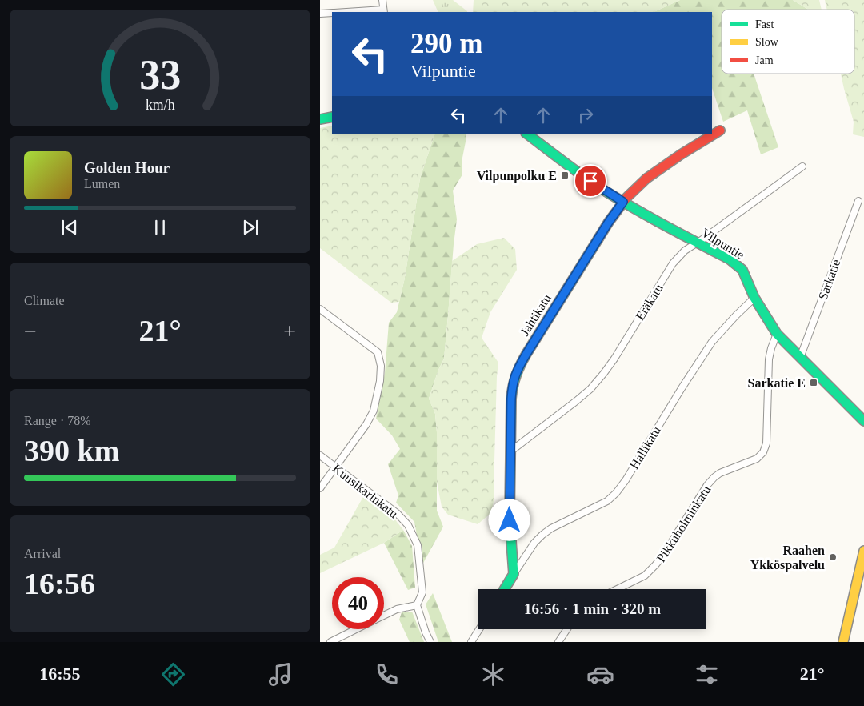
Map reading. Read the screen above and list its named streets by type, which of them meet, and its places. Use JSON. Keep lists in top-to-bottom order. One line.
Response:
{"streets":{"street":["Vilpuntie","Sarkatie","Eräkatu","Jahtikatu","Hallikatu","Kuusikarinkatu","Pikkuholminkatu"]},"crossings":[["Vilpuntie","Sarkatie"],["Vilpuntie","Eräkatu"],["Vilpuntie","Jahtikatu"],["Vilpuntie","Hallikatu"],["Vilpuntie","Pikkuholminkatu"],["Eräkatu","Jahtikatu"],["Jahtikatu","Hallikatu"]],"places":{"transit":["Vilpunpolku E","Sarkatie E"],"other":["Raahen Ykköspalvelu"]},"legend":["Fast","Slow","Jam"],"page":{"turn":["290 m","Vilpuntie"],"song":["Golden Hour","Lumen"],"tile":["Climate",["Range · 78%","390 km"],["Arrival","16:56"]],"heat":["−","21°","+"],"limit":"40","trip":"16:56 · 1 min · 320 m","tabs":["16:55","21°"],"gauge":["33","km/h"]}}
